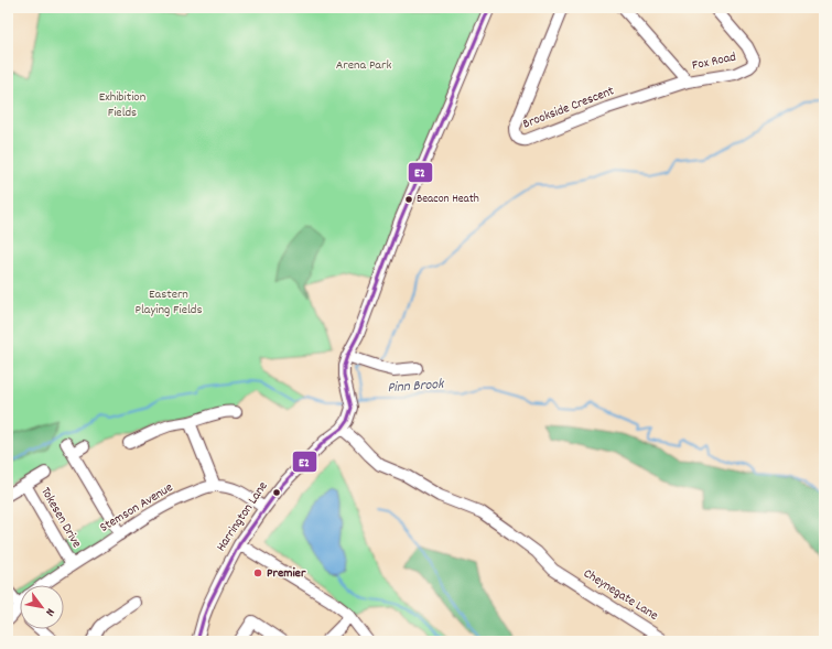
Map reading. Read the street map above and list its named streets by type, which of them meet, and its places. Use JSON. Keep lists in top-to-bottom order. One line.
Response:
{"streets":{"street":["Fox Road","Brookside Crescent","Stemson Avenue","Harrington Lane","Tokesen Drive","Cheynegate Lane"]},"crossings":[["Fox Road","Brookside Crescent"],["Stemson Avenue","Harrington Lane"],["Stemson Avenue","Tokesen Drive"],["Harrington Lane","Cheynegate Lane"]],"water":["Pinn Brook"],"parks":["Arena Park","Exhibition Fields","Eastern Playing Fields"],"places":["Beacon Heath","Premier"],"lines":["transit line E2"],"north":"bottom right"}
